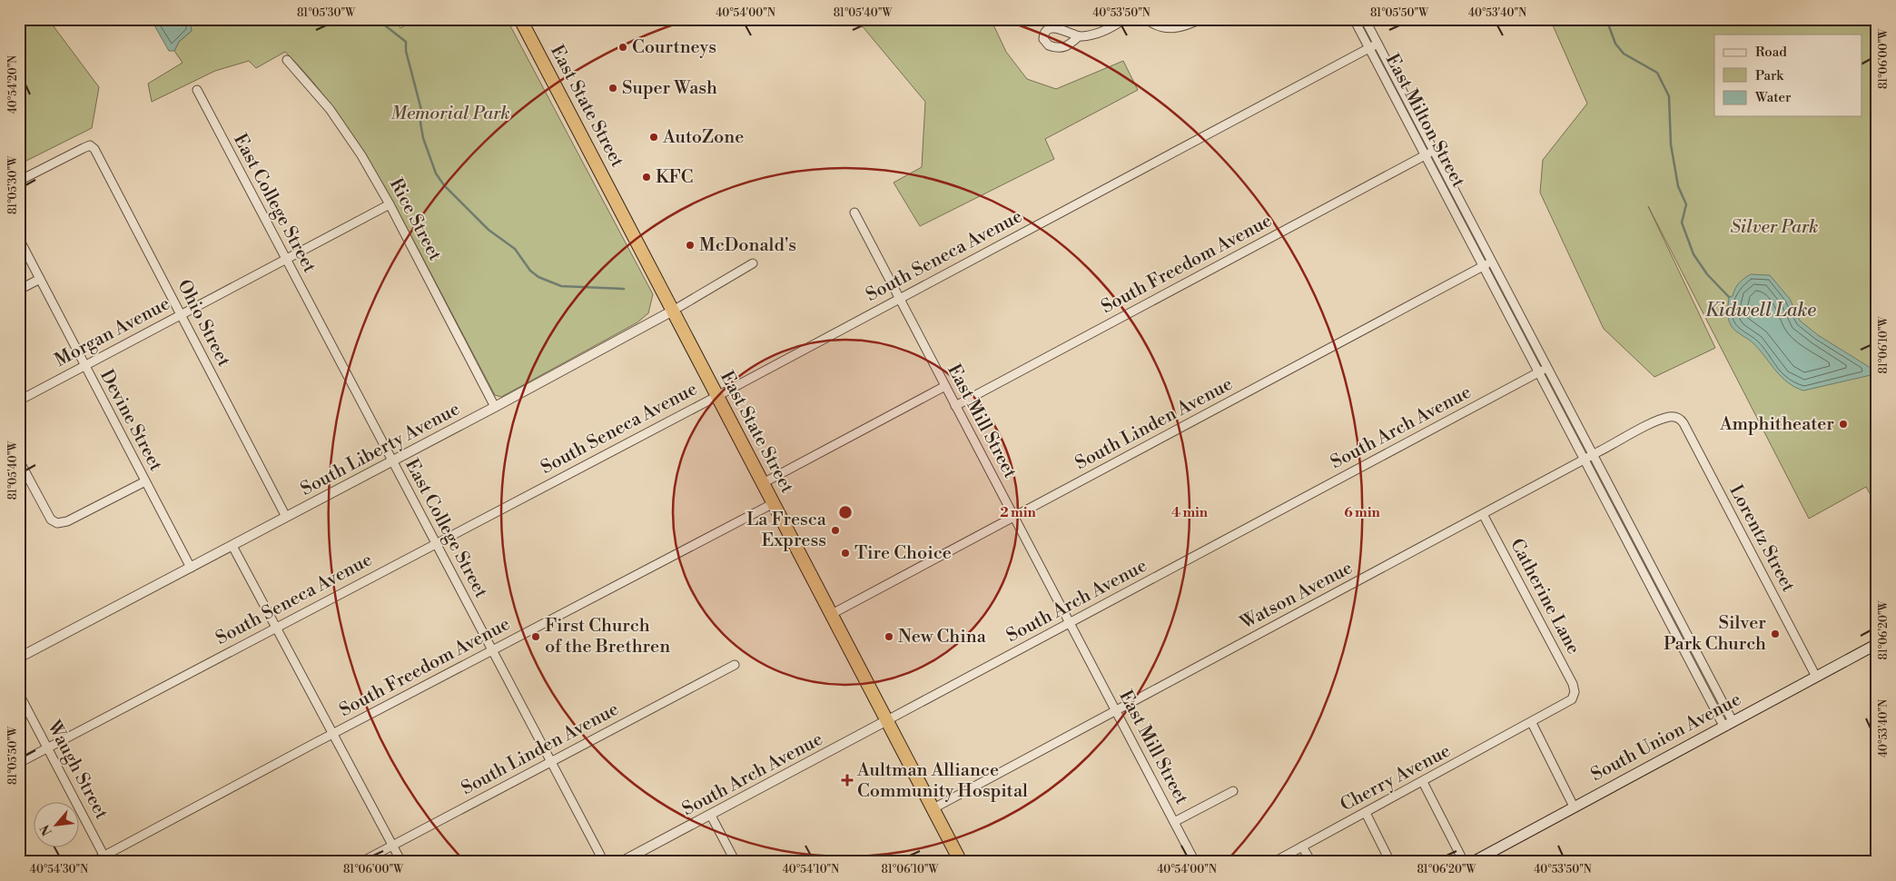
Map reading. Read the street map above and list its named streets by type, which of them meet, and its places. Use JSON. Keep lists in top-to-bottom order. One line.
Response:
{"streets":{"highway":["East State Street"],"main road":["South Union Avenue"],"street":["East Milton Street","East College Street","Rice Street","South Seneca Avenue","South Freedom Avenue","Ohio Street","Morgan Avenue","Devine Street","East Mill Street","South Linden Avenue","South Arch Avenue","South Liberty Avenue","Lorentz Street","Watson Avenue","Catherine Lane","Waugh Street","Cherry Avenue"]},"crossings":[["East State Street","South Seneca Avenue"],["East State Street","South Freedom Avenue"],["East State Street","South Linden Avenue"],["East State Street","South Arch Avenue"],["East State Street","South Liberty Avenue"],["East State Street","Watson Avenue"],["East Milton Street","South Seneca Avenue"],["East Milton Street","South Freedom Avenue"],["East Milton Street","South Linden Avenue"],["East Milton Street","South Arch Avenue"],["East Milton Street","Watson Avenue"],["East Milton Street","South Union Avenue"],["East College Street","South Seneca Avenue"],["East College Street","South Freedom Avenue"],["East College Street","Morgan Avenue"],["East College Street","South Linden Avenue"],["East College Street","South Liberty Avenue"],["Rice Street","Morgan Avenue"],["Rice Street","South Liberty Avenue"],["South Seneca Avenue","East Mill Street"],["South Seneca Avenue","Waugh Street"],["South Freedom Avenue","East Mill Street"],["South Freedom Avenue","Waugh Street"],["Ohio Street","Morgan Avenue"],["Ohio Street","South Liberty Avenue"],["Morgan Avenue","Devine Street"],["Devine Street","South Liberty Avenue"],["East Mill Street","South Linden Avenue"],["East Mill Street","South Arch Avenue"],["East Mill Street","Watson Avenue"],["Lorentz Street","Watson Avenue"],["Lorentz Street","South Union Avenue"],["Watson Avenue","Catherine Lane"],["Catherine Lane","Cherry Avenue"]],"water":["Kidwell Lake"],"parks":["Memorial Park","Silver Park"],"places":{"other":["Courtneys","Super Wash","AutoZone","KFC","McDonald's","Amphitheater","La Fresca Express","Tire Choice","Silver Park Church","First Church of the Brethren","New China"],"health":["Aultman Alliance Community Hospital"]},"legend":["Road","Park","Water"],"north":"bottom left","coordinates":["81°05'30\"W","40°54'00\"N","81°05'40\"W","40°53'50\"N","81°05'50\"W","40°53'40\"N","81°06'00\"W","40°54'20\"N","81°06'10\"W","81°06'20\"W","40°54'30\"N","40°54'10\"N"],"rings":["2 min","4 min","6 min"]}
